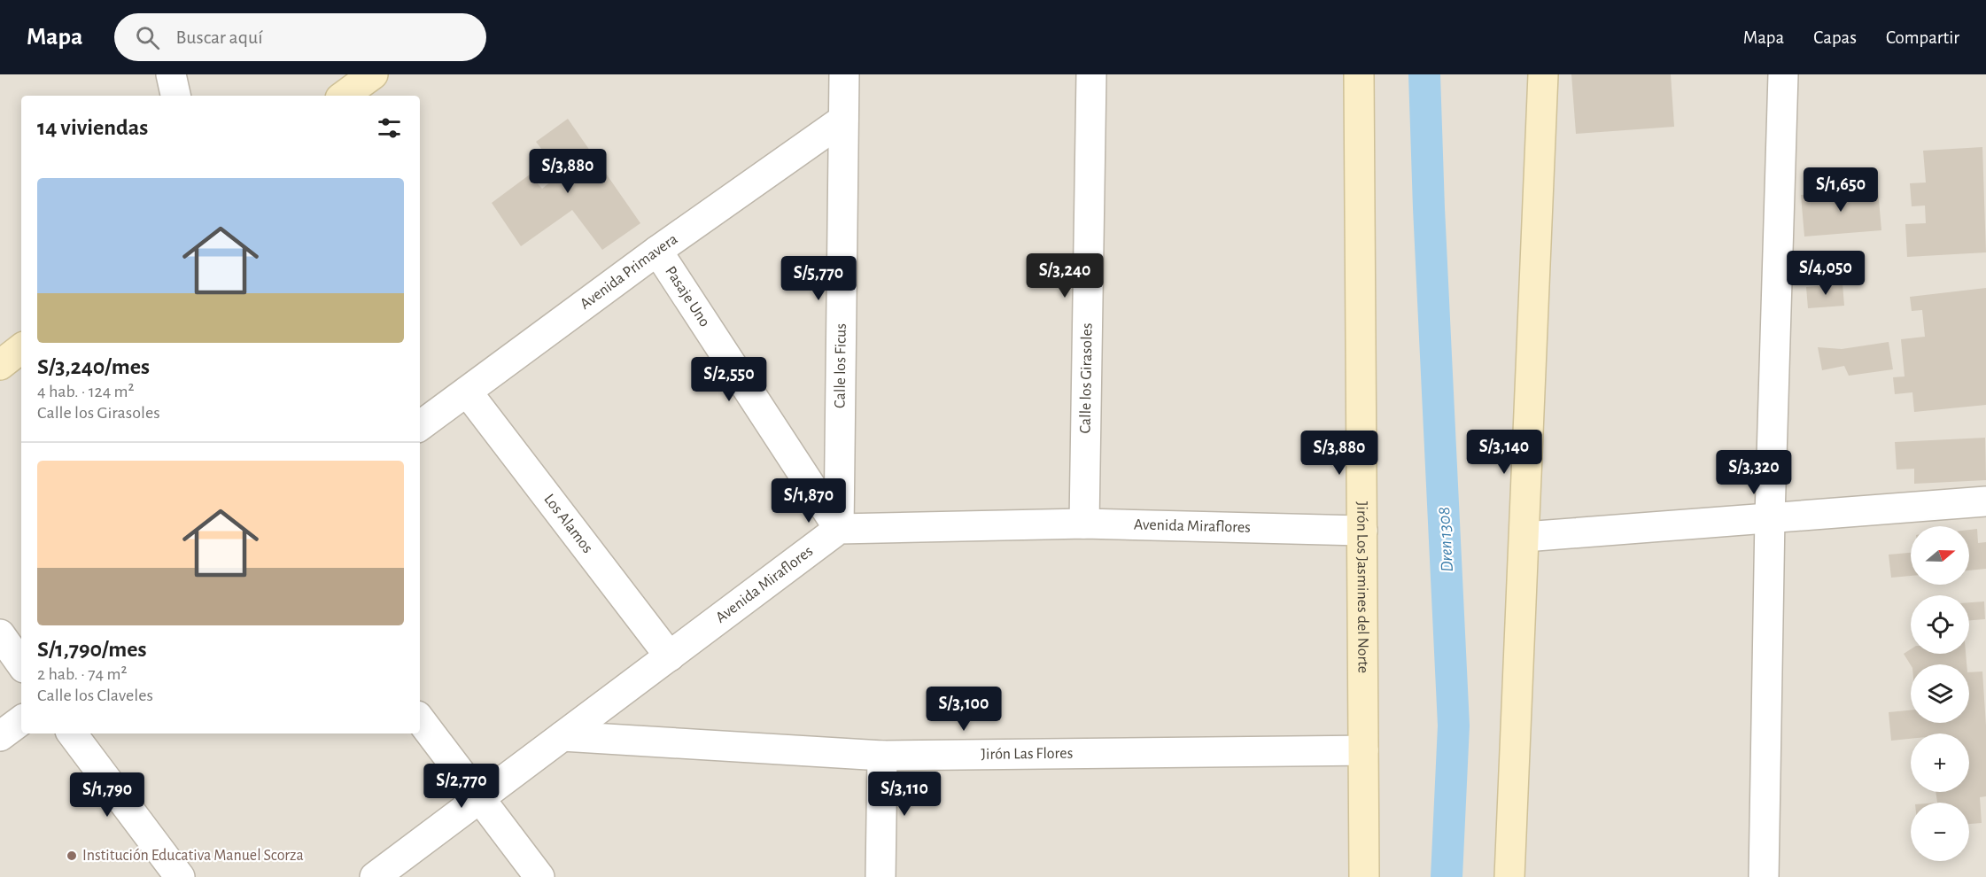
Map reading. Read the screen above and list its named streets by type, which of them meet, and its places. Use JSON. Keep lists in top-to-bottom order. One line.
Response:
{"streets":{"street":["Avenida Primavera","Pasaje Uno","Calle los Ficus","Calle los Girasoles","Los Alamos","Avenida Miraflores","Jirón Los Jasmines del Norte","Jirón Las Flores"]},"crossings":[["Avenida Primavera","Pasaje Uno"],["Avenida Primavera","Calle los Ficus"],["Avenida Primavera","Los Alamos"],["Pasaje Uno","Calle los Ficus"],["Pasaje Uno","Avenida Miraflores"],["Calle los Ficus","Avenida Miraflores"],["Calle los Girasoles","Avenida Miraflores"],["Los Alamos","Avenida Miraflores"],["Avenida Miraflores","Jirón Los Jasmines del Norte"],["Avenida Miraflores","Jirón Las Flores"],["Jirón Los Jasmines del Norte","Jirón Las Flores"]],"water":["Dren 1308"],"places":["Institución Educativa Manuel Scorza"],"north":"right","page":{"header":"Mapa","search":"Buscar aquí","nav":["Mapa","Capas","Compartir"],"heading":"14 viviendas","price":["S/3,880","S/1,650","S/4,050","S/3,240","S/5,770","S/2,550","S/3,140","S/3,880","S/3,320","S/1,870","S/3,100","S/2,770","S/3,110","S/1,790"],"list":[{"name":"S/3,240/mes","note":"4 hab. · 124 m² · Calle los Girasoles"},{"name":"S/1,790/mes","note":"2 hab. · 74 m² · Calle los Claveles"}],"map_buttons":["+","−"]}}
